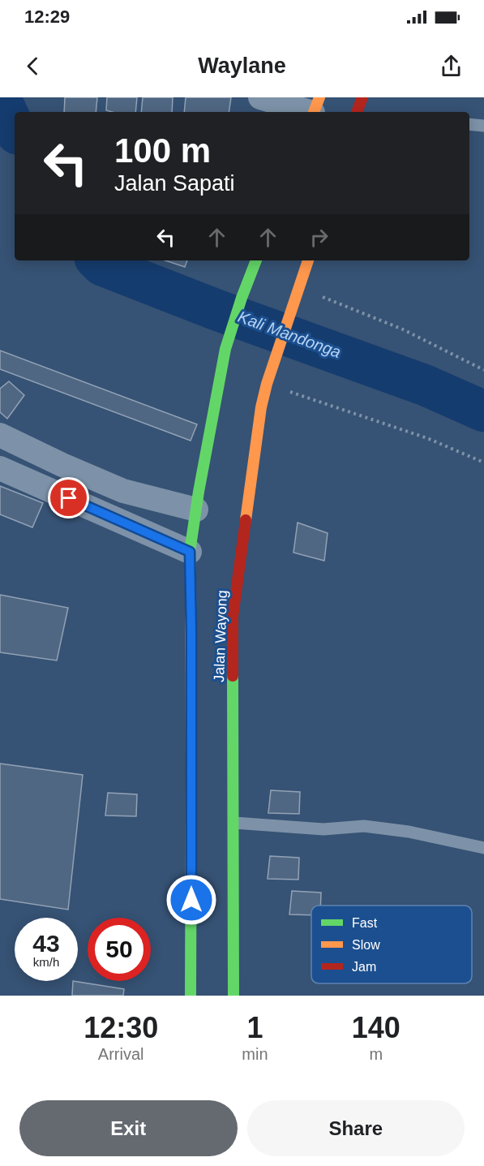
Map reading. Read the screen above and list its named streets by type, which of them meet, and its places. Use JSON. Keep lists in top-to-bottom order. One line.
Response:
{"streets":{"main road":["Jalan Wayong"]},"water":["Kali Mandonga"],"legend":["Fast","Slow","Jam"],"page":{"status":"12:29","header":"Waylane","turn":["100 m","Jalan Sapati"],"speed":"43 km/h","limit":"50","eta":["12:30","Arrival","1","min","140","m"],"buttons":["Exit","Share"]}}
